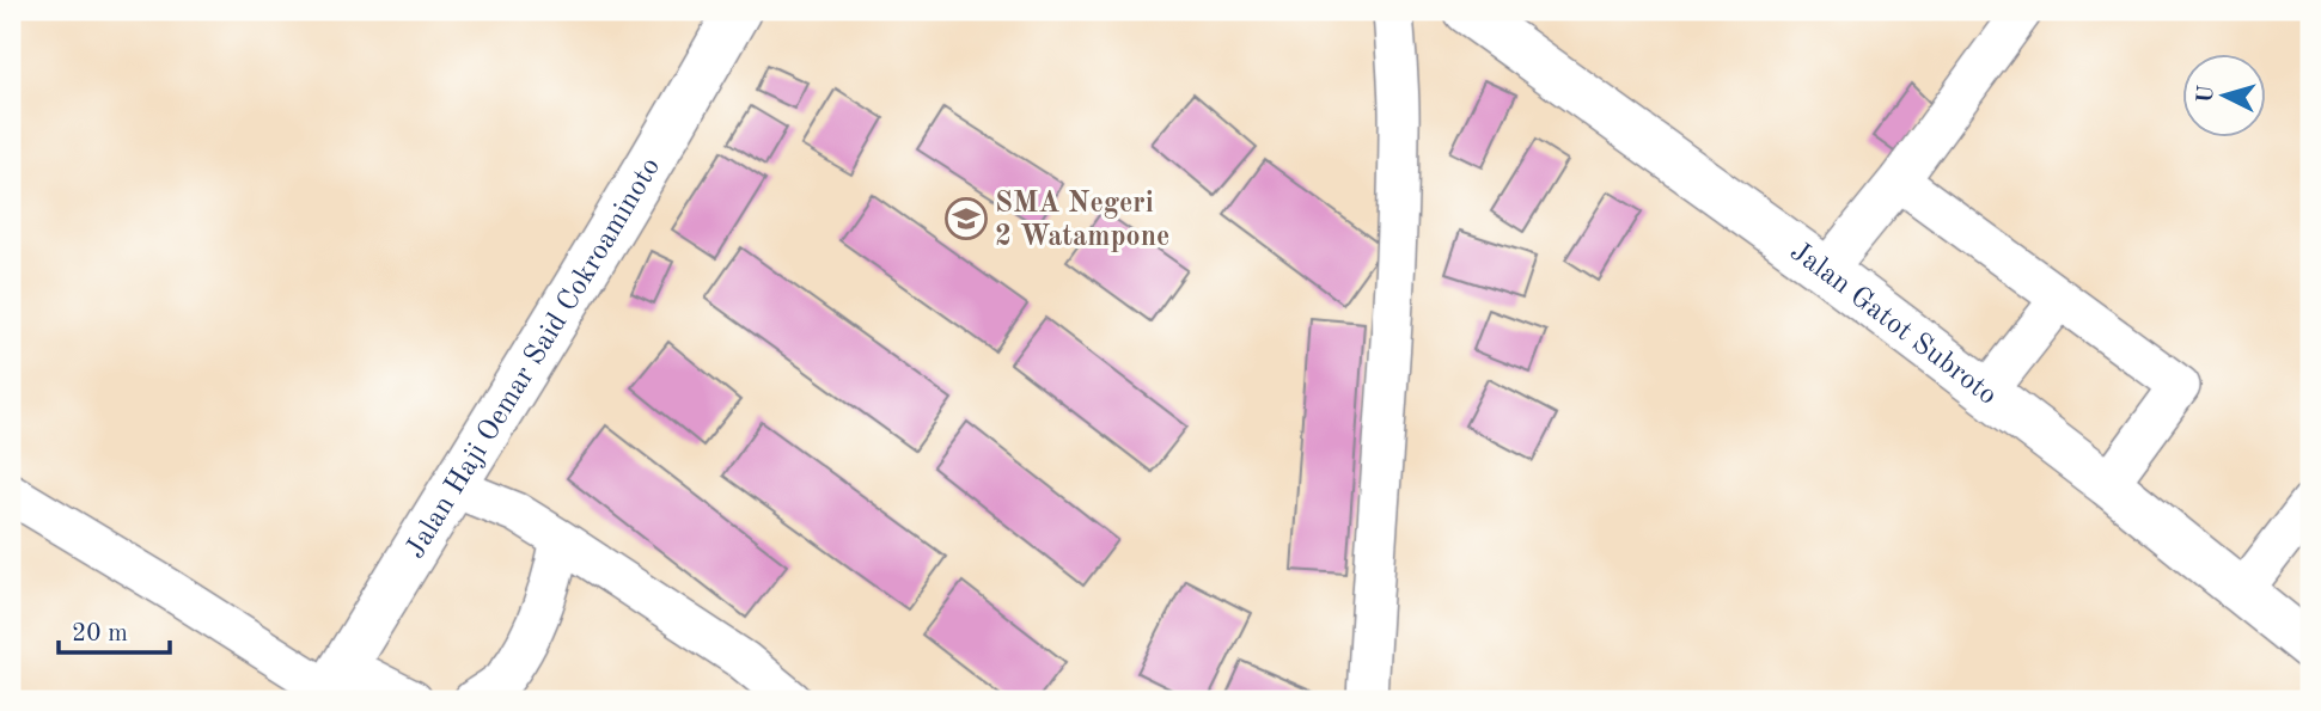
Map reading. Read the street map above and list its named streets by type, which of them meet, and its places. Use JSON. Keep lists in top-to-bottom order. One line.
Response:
{"streets":{"highway":["Jalan Gatot Subroto","Jalan Haji Oemar Said Cokroaminoto"]},"places":{"school or university":["SMA Negeri 2 Watampone"]},"scale_bar":"20 m","north":"left"}
